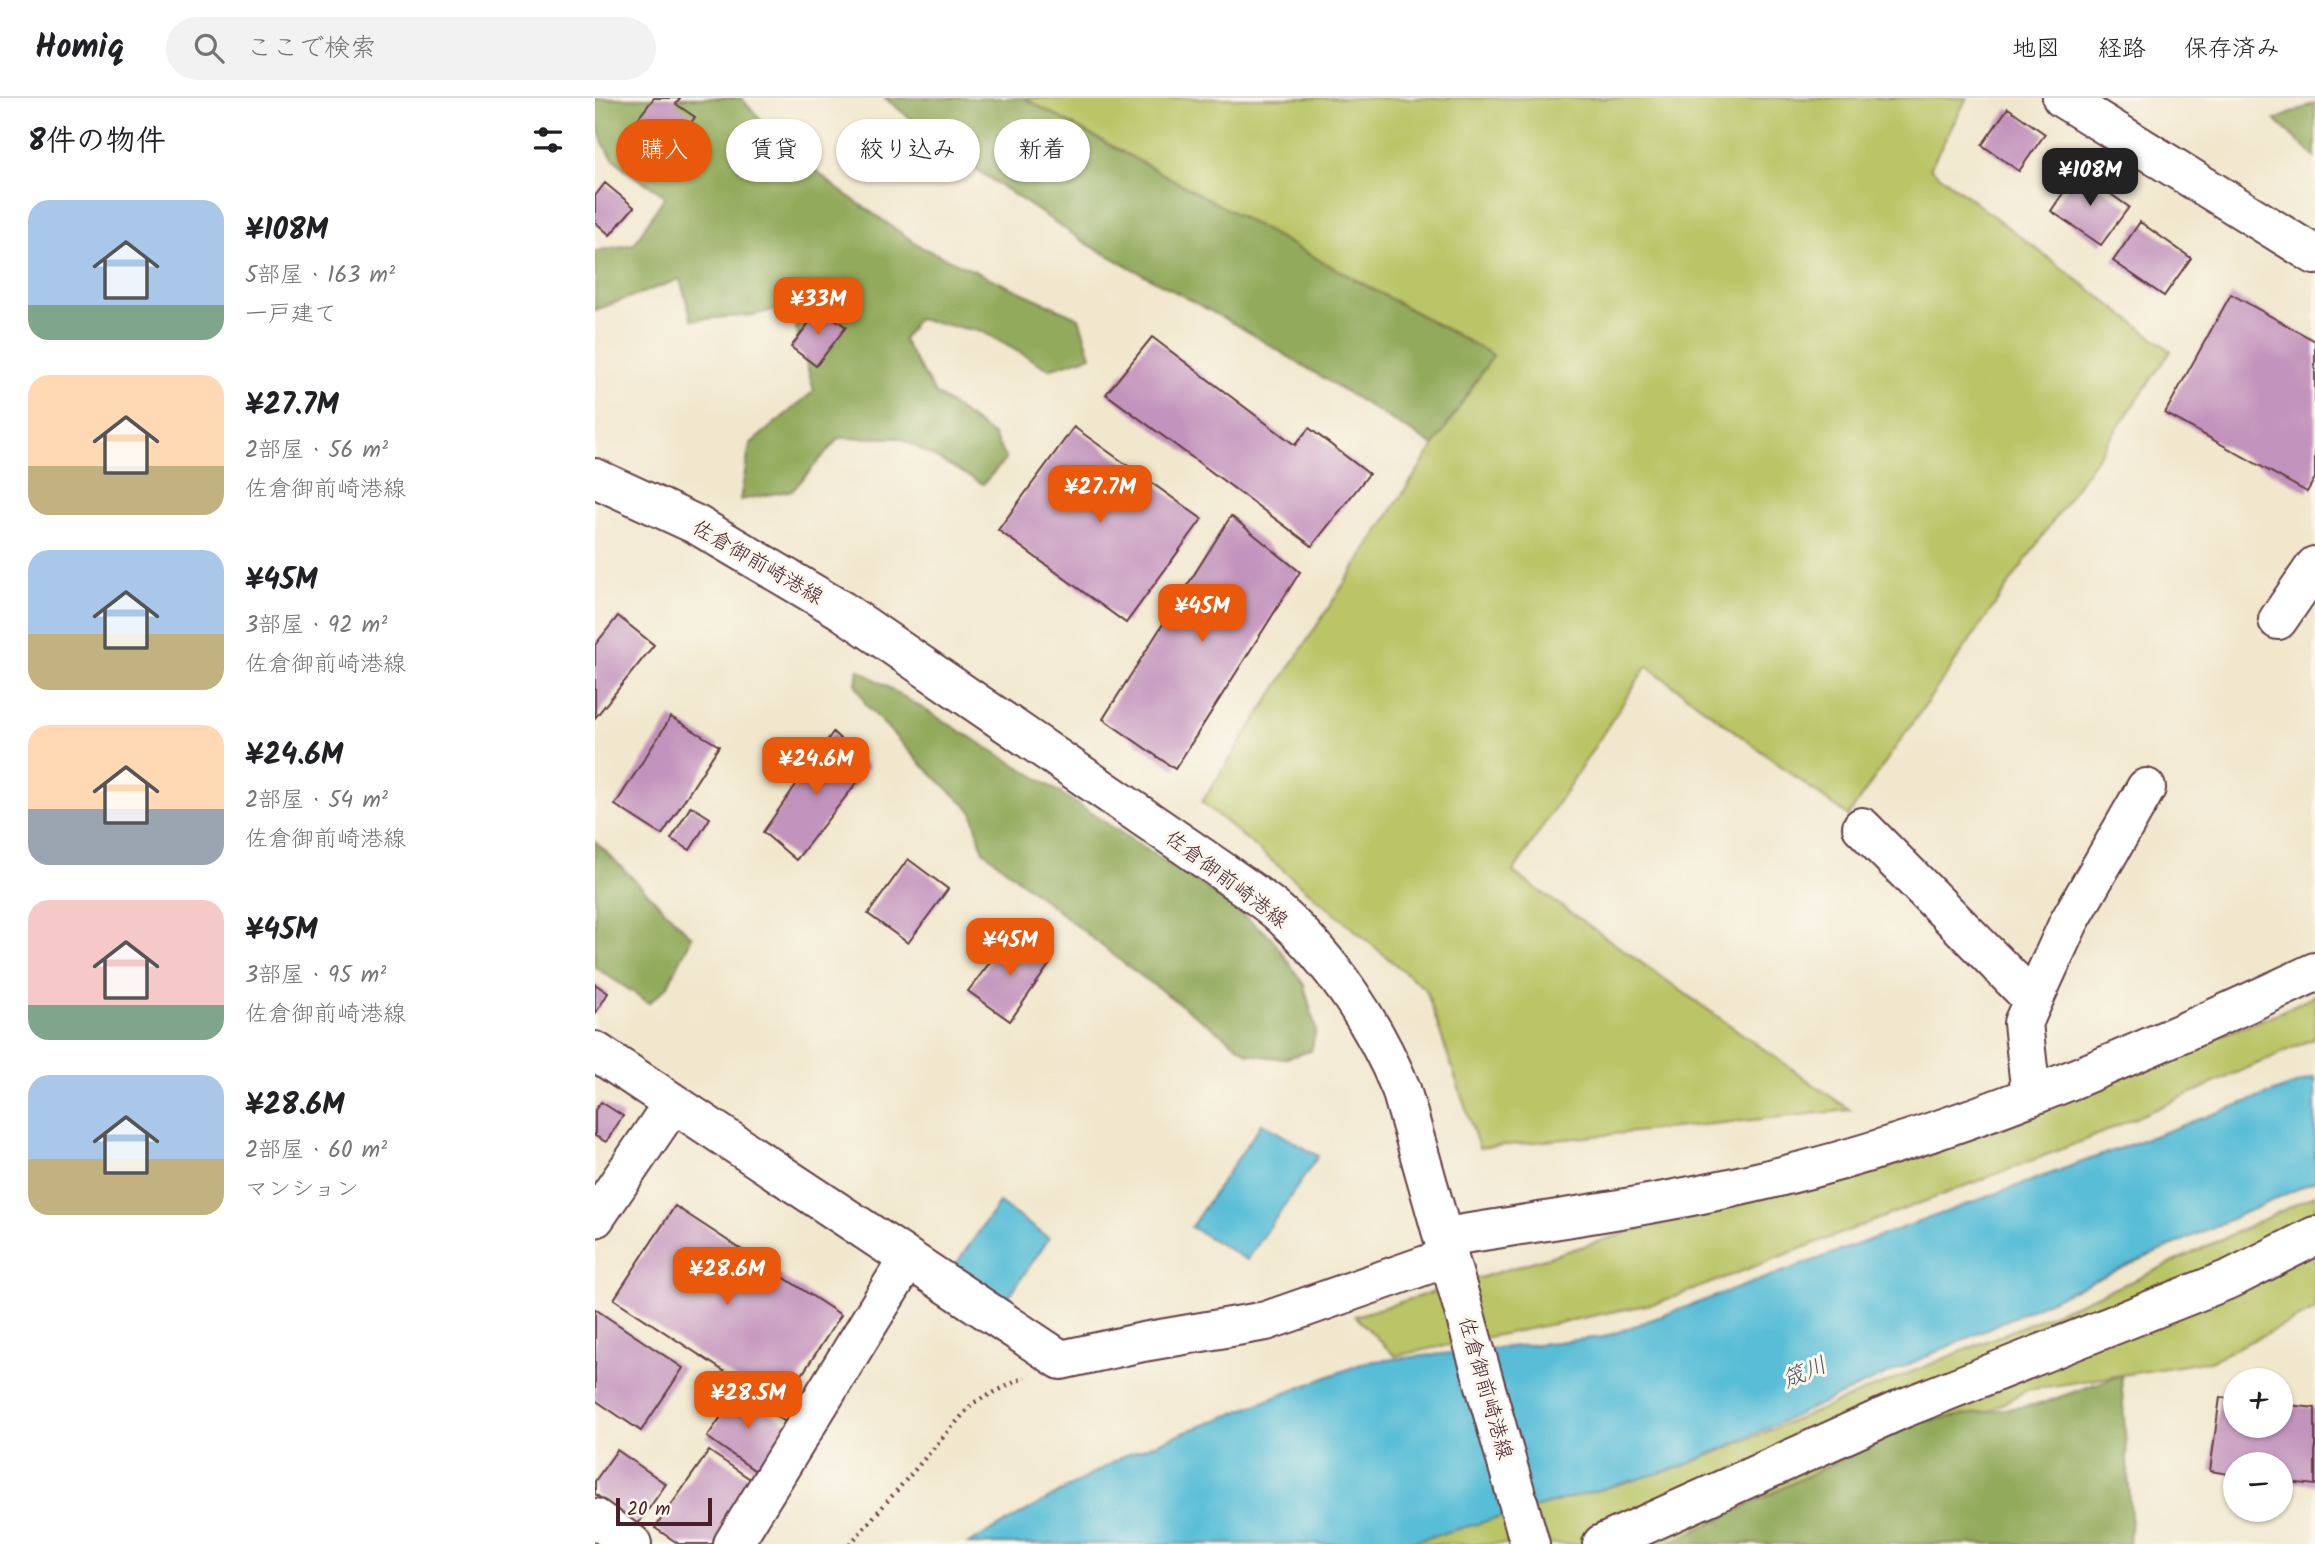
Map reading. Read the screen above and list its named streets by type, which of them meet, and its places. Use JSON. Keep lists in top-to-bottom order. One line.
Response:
{"streets":{"street":["佐倉御前崎港線"]},"water":["筬川"],"scale_bar":"20 m","page":{"header":"Homiq","search":"ここで検索","nav":["地図","経路","保存済み"],"heading":"8件の物件","chip":["購入","賃貸","絞り込み","新着"],"price":["¥108M","¥33M","¥27.7M","¥45M","¥24.6M","¥45M","¥28.6M","¥28.5M"],"list":[{"name":"¥108M","note":"5部屋 · 163 m² · 一戸建て"},{"name":"¥27.7M","note":"2部屋 · 56 m² · 佐倉御前崎港線"},{"name":"¥45M","note":"3部屋 · 92 m² · 佐倉御前崎港線"},{"name":"¥24.6M","note":"2部屋 · 54 m² · 佐倉御前崎港線"},{"name":"¥45M","note":"3部屋 · 95 m² · 佐倉御前崎港線"},{"name":"¥28.6M","note":"2部屋 · 60 m² · マンション"}],"map_buttons":["+","−"],"scale":"20 m"}}
